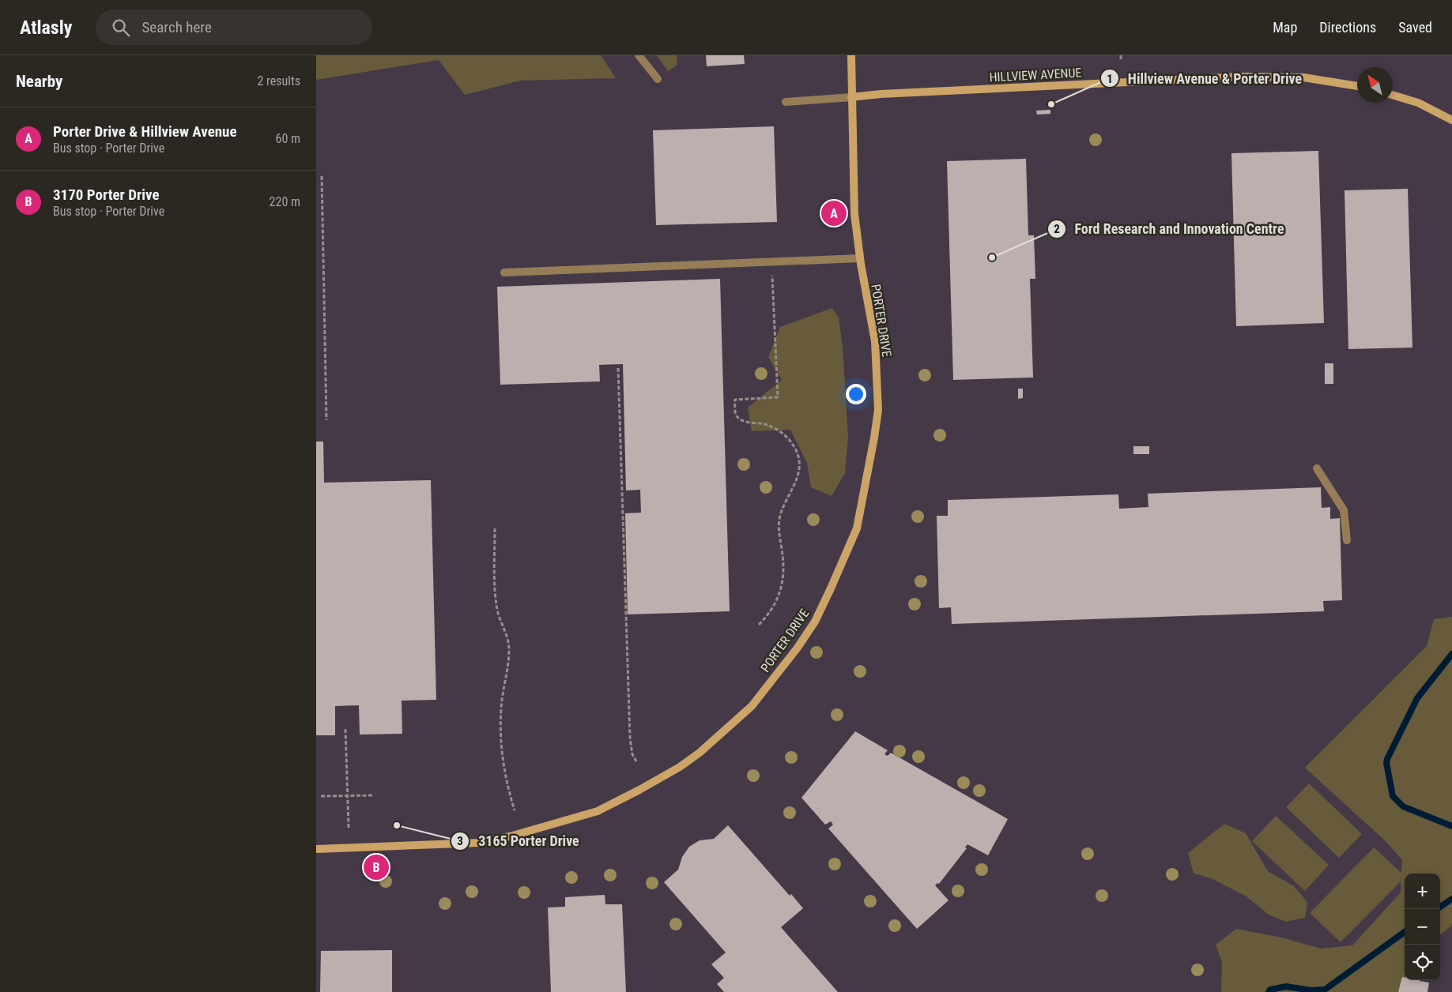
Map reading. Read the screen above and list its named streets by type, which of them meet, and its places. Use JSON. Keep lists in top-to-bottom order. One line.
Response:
{"streets":{"street":["HILLVIEW AVENUE","PORTER DRIVE"]},"crossings":[["HILLVIEW AVENUE","PORTER DRIVE"]],"places":["Hillview Avenue & Porter Drive","Ford Research and Innovation Centre","3165 Porter Drive"],"north":"top left","page":{"header":"Atlasly","search":"Search here","nav":["Map","Directions","Saved"],"heading":["Nearby","2 results"],"list":[{"mark":"A","name":"Porter Drive & Hillview Avenue","note":"Bus stop · Porter Drive","value":"60 m"},{"mark":"B","name":"3170 Porter Drive","note":"Bus stop · Porter Drive","value":"220 m"}],"pins":["A","B"],"map_buttons":["+","−"]}}
